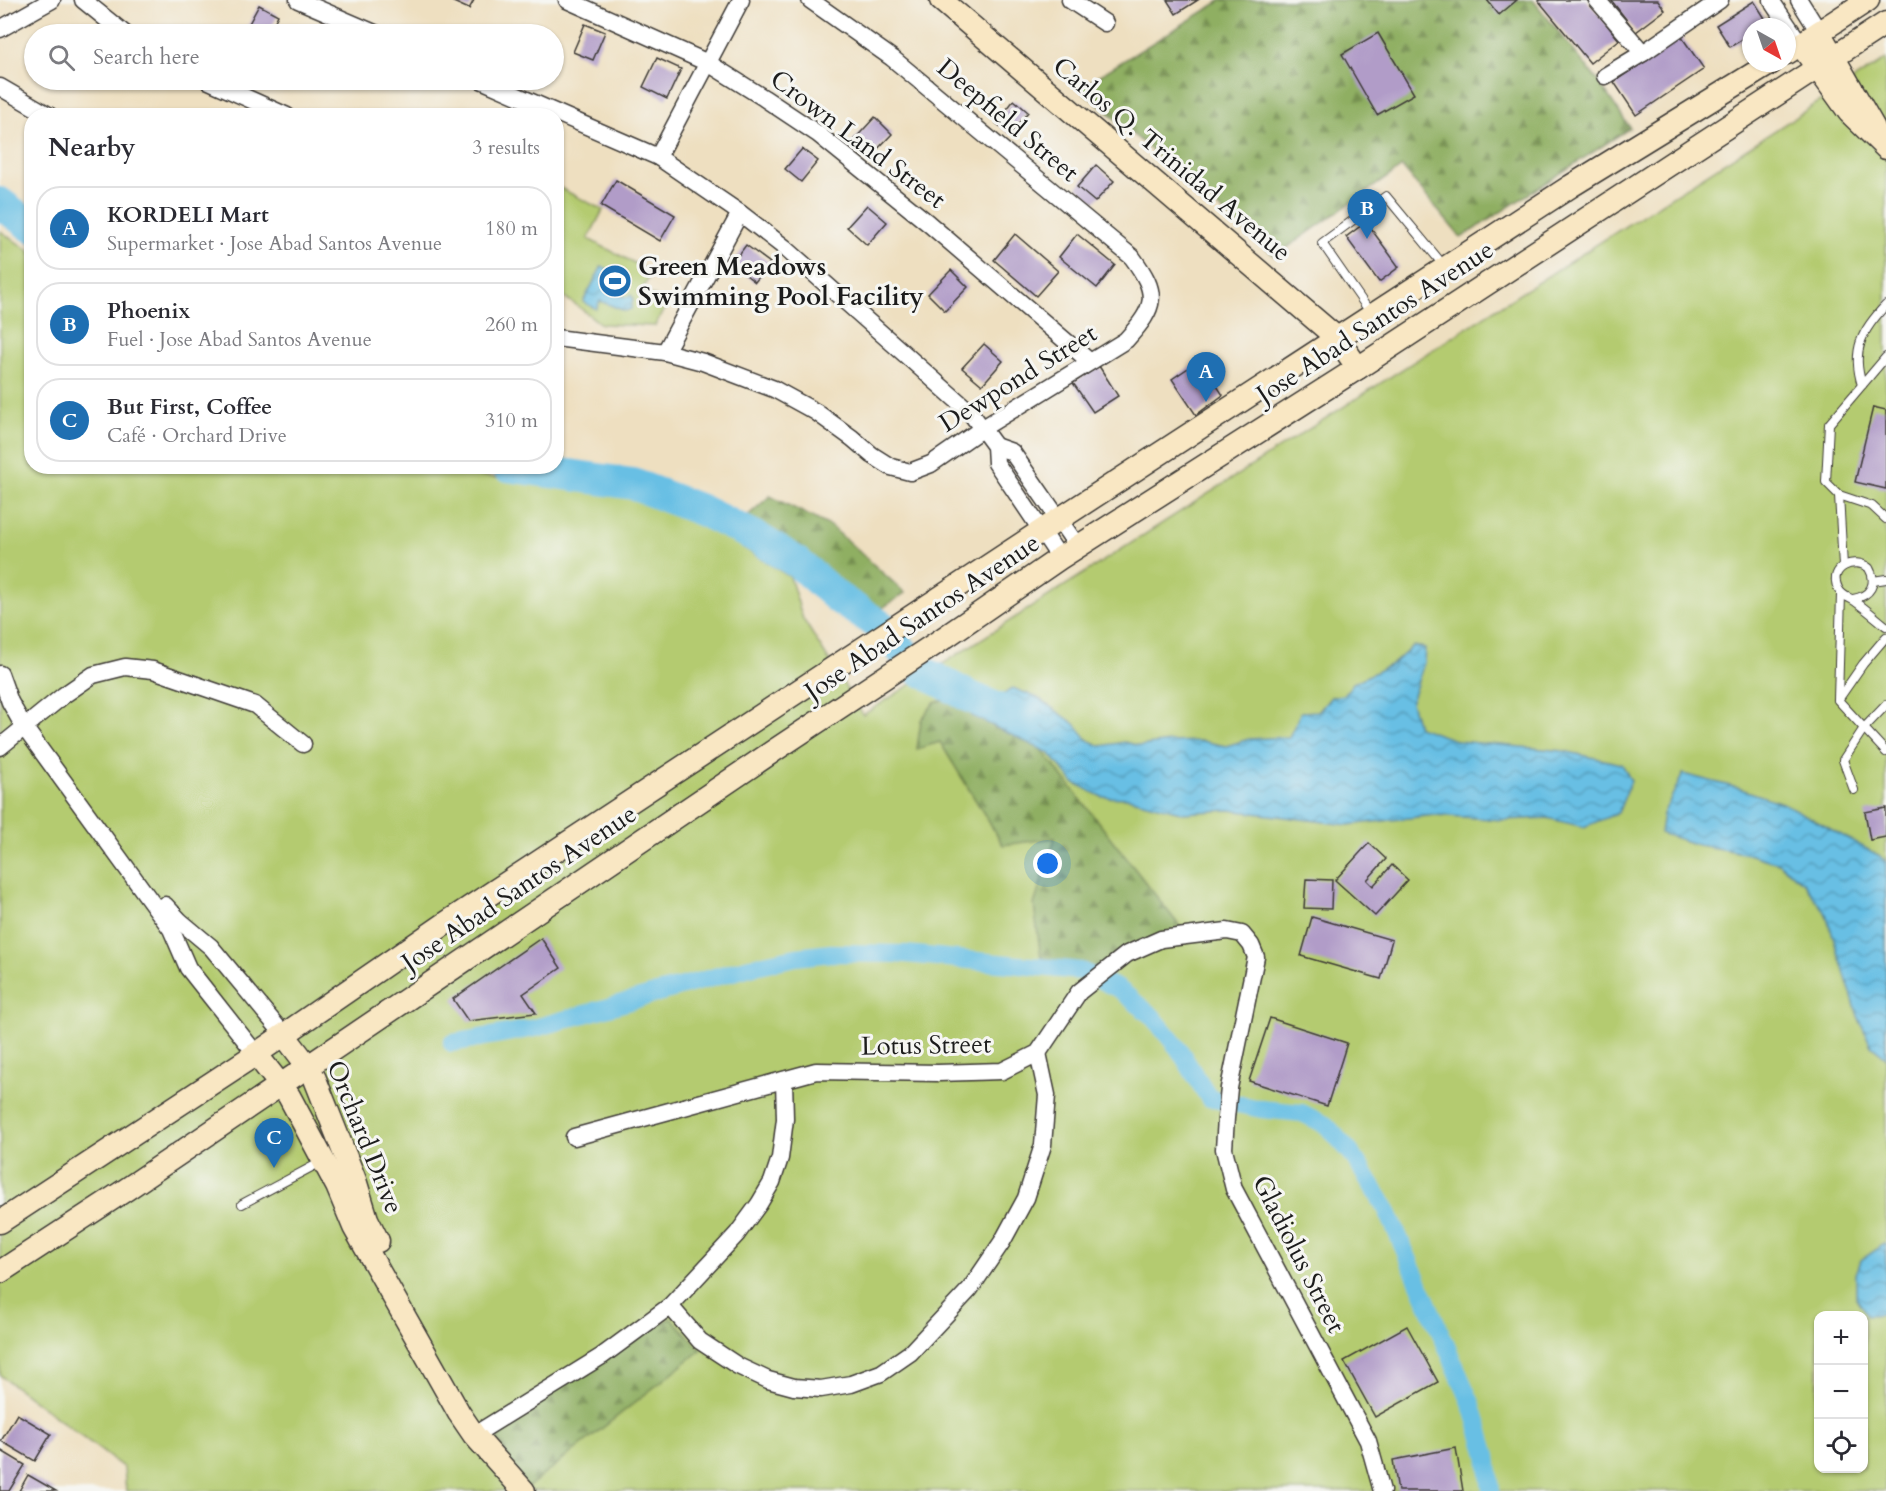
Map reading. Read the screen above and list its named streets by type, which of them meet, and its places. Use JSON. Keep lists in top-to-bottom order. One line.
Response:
{"streets":{"main road":["Carlos Q. Trinidad Avenue","Jose Abad Santos Avenue","Orchard Drive"],"street":["Deepfield Street","Crown Land Street","Dewpond Street","Lotus Street","Gladiolus Street"]},"crossings":[["Deepfield Street","Dewpond Street"],["Crown Land Street","Dewpond Street"],["Carlos Q. Trinidad Avenue","Jose Abad Santos Avenue"],["Jose Abad Santos Avenue","Orchard Drive"],["Lotus Street","Gladiolus Street"]],"places":{"sports":["Green Meadows Swimming Pool Facility"]},"north":"bottom right","page":{"search":"Search here","heading":["Nearby","3 results"],"list":[{"mark":"A","name":"KORDELI Mart","note":"Supermarket · Jose Abad Santos Avenue","value":"180 m"},{"mark":"B","name":"Phoenix","note":"Fuel · Jose Abad Santos Avenue","value":"260 m"},{"mark":"C","name":"But First, Coffee","note":"Café · Orchard Drive","value":"310 m"}],"pins":["B","A","C"],"map_buttons":["+","−"]}}
